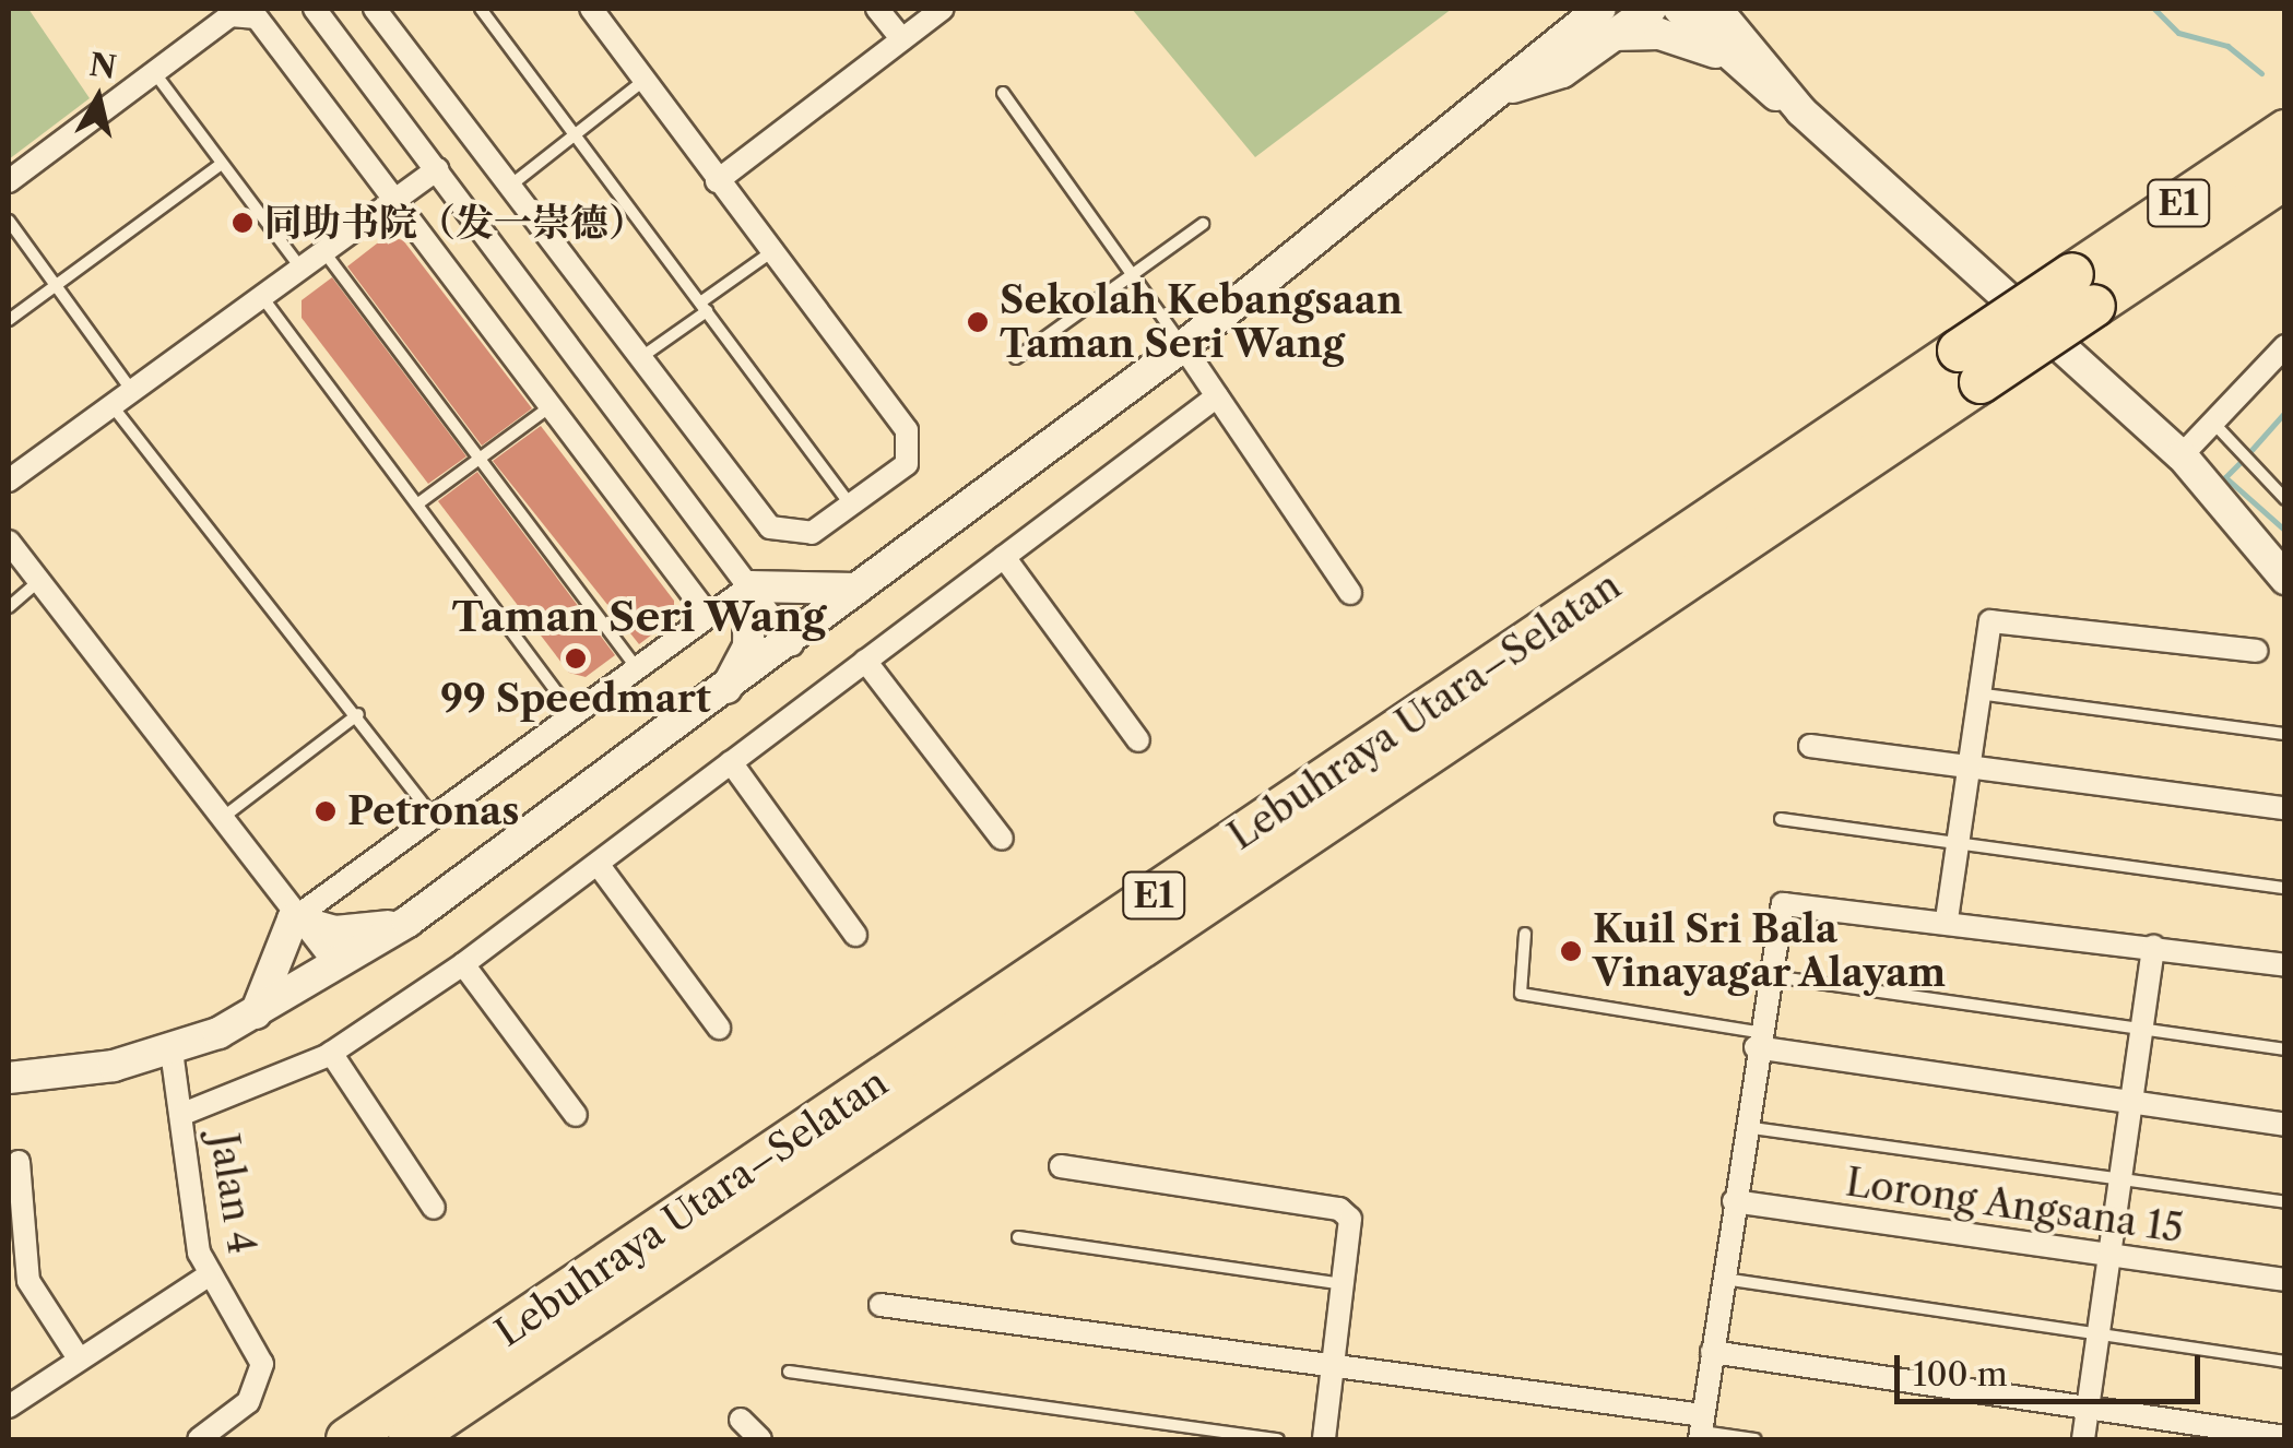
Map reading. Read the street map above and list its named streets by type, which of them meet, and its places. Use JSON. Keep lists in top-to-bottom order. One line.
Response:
{"streets":{"highway":["E1","Lebuhraya Utara–Selatan"],"street":["Jalan 4","Lorong Angsana 15"]},"districts":["Taman Seri Wang"],"places":["同助书院（发一崇德）","Sekolah Kebangsaan Taman Seri Wang","99 Speedmart","Petronas","Kuil Sri Bala Vinayagar Alayam"],"scale_bar":"100 m","north":"top"}
